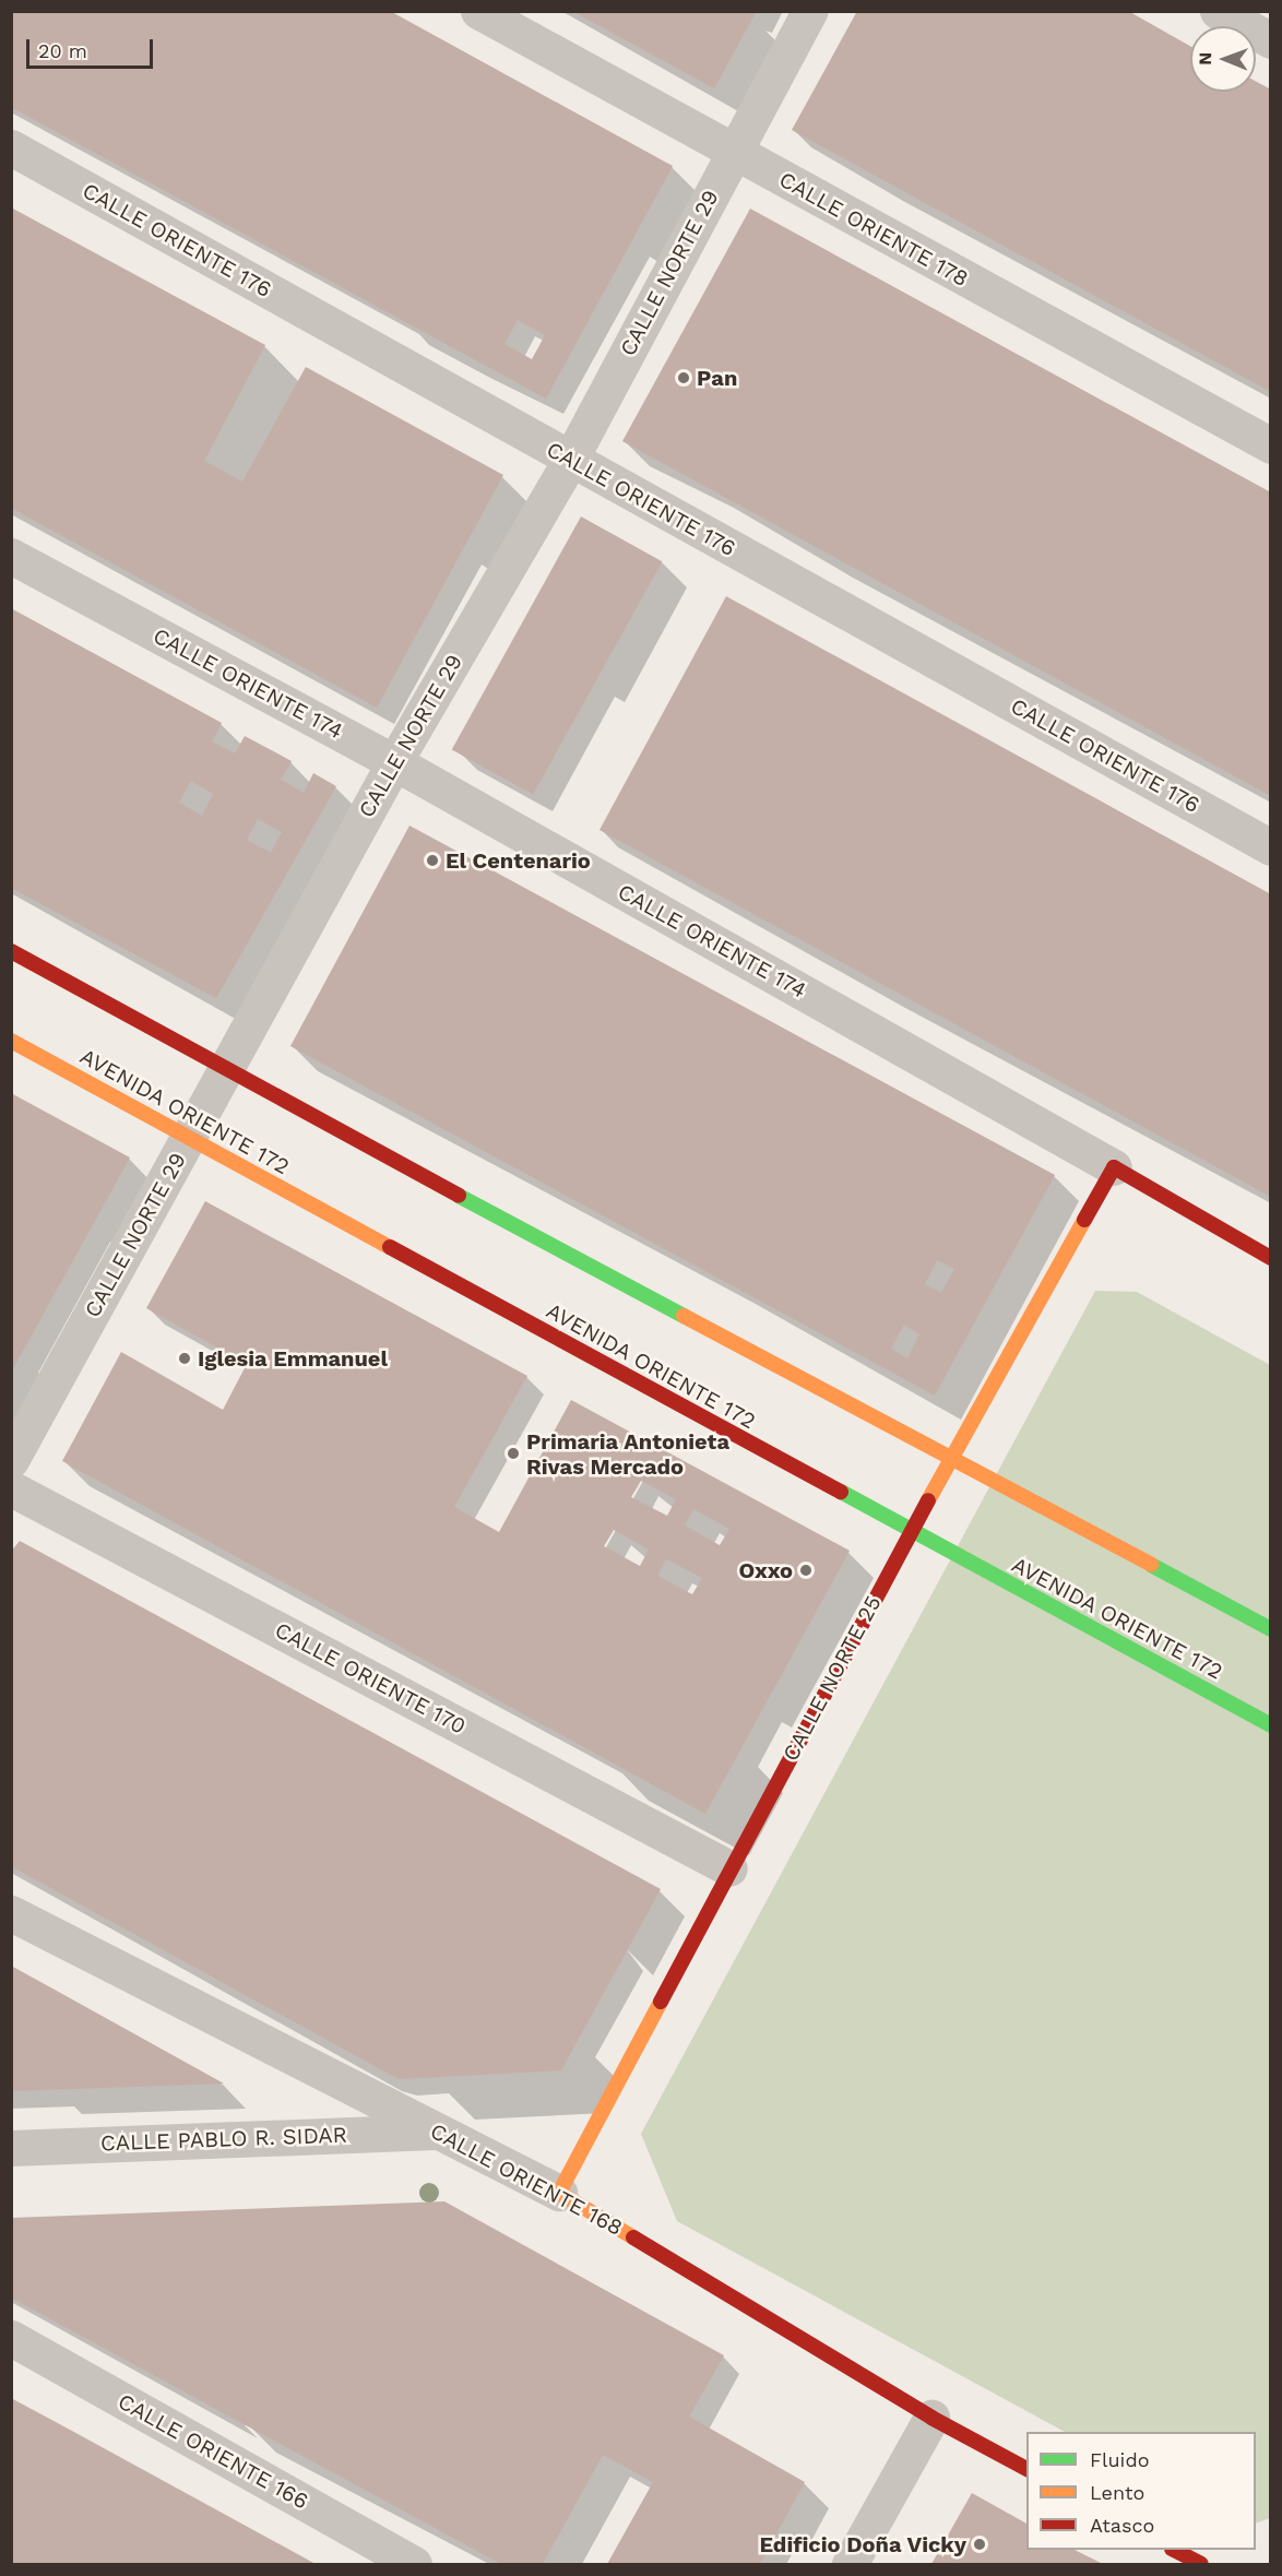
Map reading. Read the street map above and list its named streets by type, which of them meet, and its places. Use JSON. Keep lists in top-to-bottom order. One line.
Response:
{"streets":{"street":["CALLE ORIENTE 178","CALLE ORIENTE 176","CALLE NORTE 29","CALLE ORIENTE 174","AVENIDA ORIENTE 172","CALLE ORIENTE 170","CALLE NORTE 25","CALLE PABLO R. SIDAR","CALLE ORIENTE 168","CALLE ORIENTE 166"]},"crossings":[["CALLE ORIENTE 178","CALLE NORTE 29"],["CALLE ORIENTE 176","CALLE NORTE 29"],["CALLE NORTE 29","CALLE ORIENTE 174"],["CALLE NORTE 29","AVENIDA ORIENTE 172"],["CALLE ORIENTE 174","CALLE NORTE 25"],["AVENIDA ORIENTE 172","CALLE NORTE 25"],["CALLE ORIENTE 170","CALLE NORTE 25"],["CALLE NORTE 25","CALLE ORIENTE 168"],["CALLE PABLO R. SIDAR","CALLE ORIENTE 168"]],"places":["Pan","El Centenario","Iglesia Emmanuel","Primaria Antonieta Rivas Mercado","Oxxo","Edificio Doña Vicky"],"legend":["Fluido","Lento","Atasco"],"scale_bar":"20 m","north":"left"}
